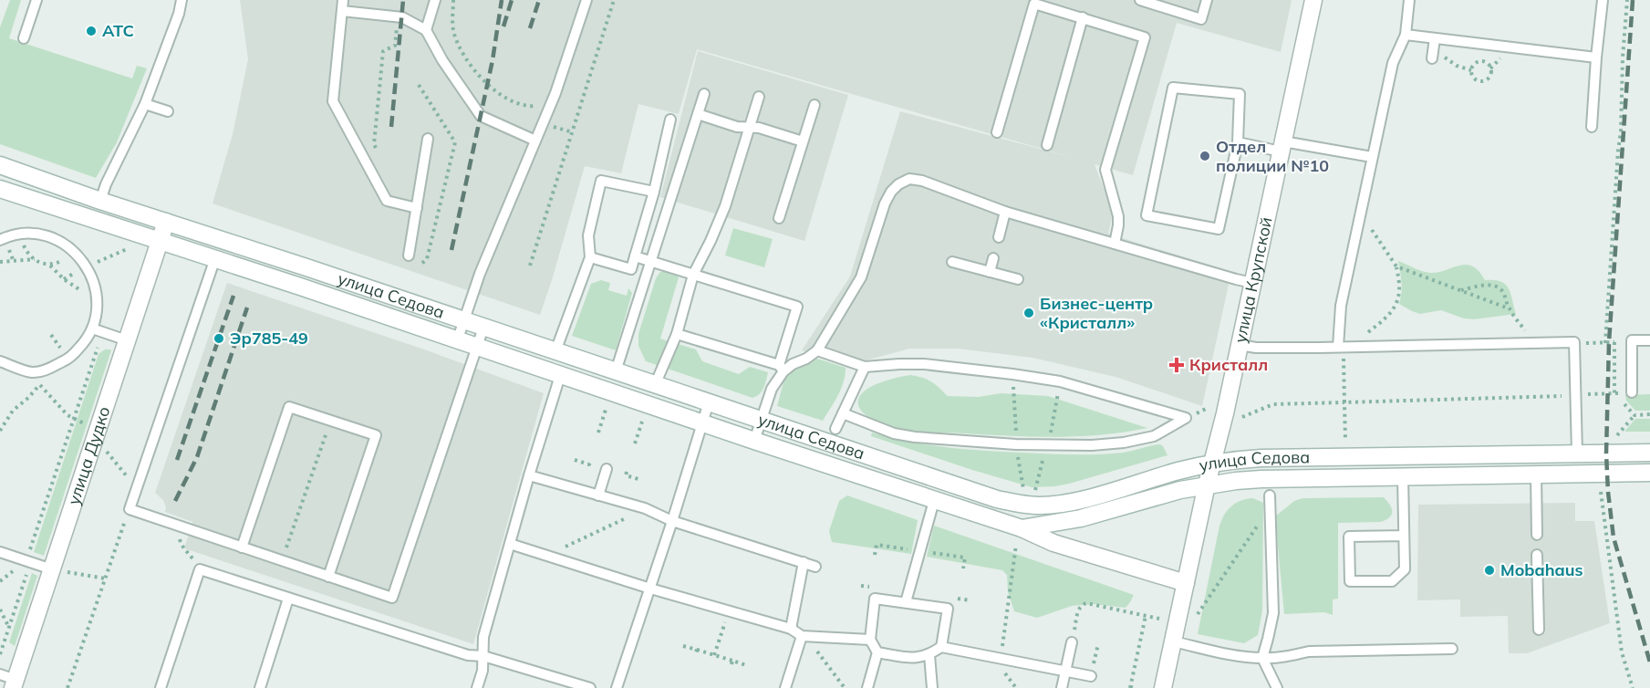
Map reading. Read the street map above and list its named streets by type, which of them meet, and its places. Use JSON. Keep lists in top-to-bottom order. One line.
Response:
{"streets":{"main road":["улица Крупской","улица Седова","улица Дудко"]},"crossings":[["улица Крупской","улица Седова"],["улица Седова","улица Дудко"]],"places":{"other":["АТС","Отдел полиции №10","Бизнес-центр «Кристалл»","Эр785-49","Mobahaus"],"health":["Кристалл"]}}
